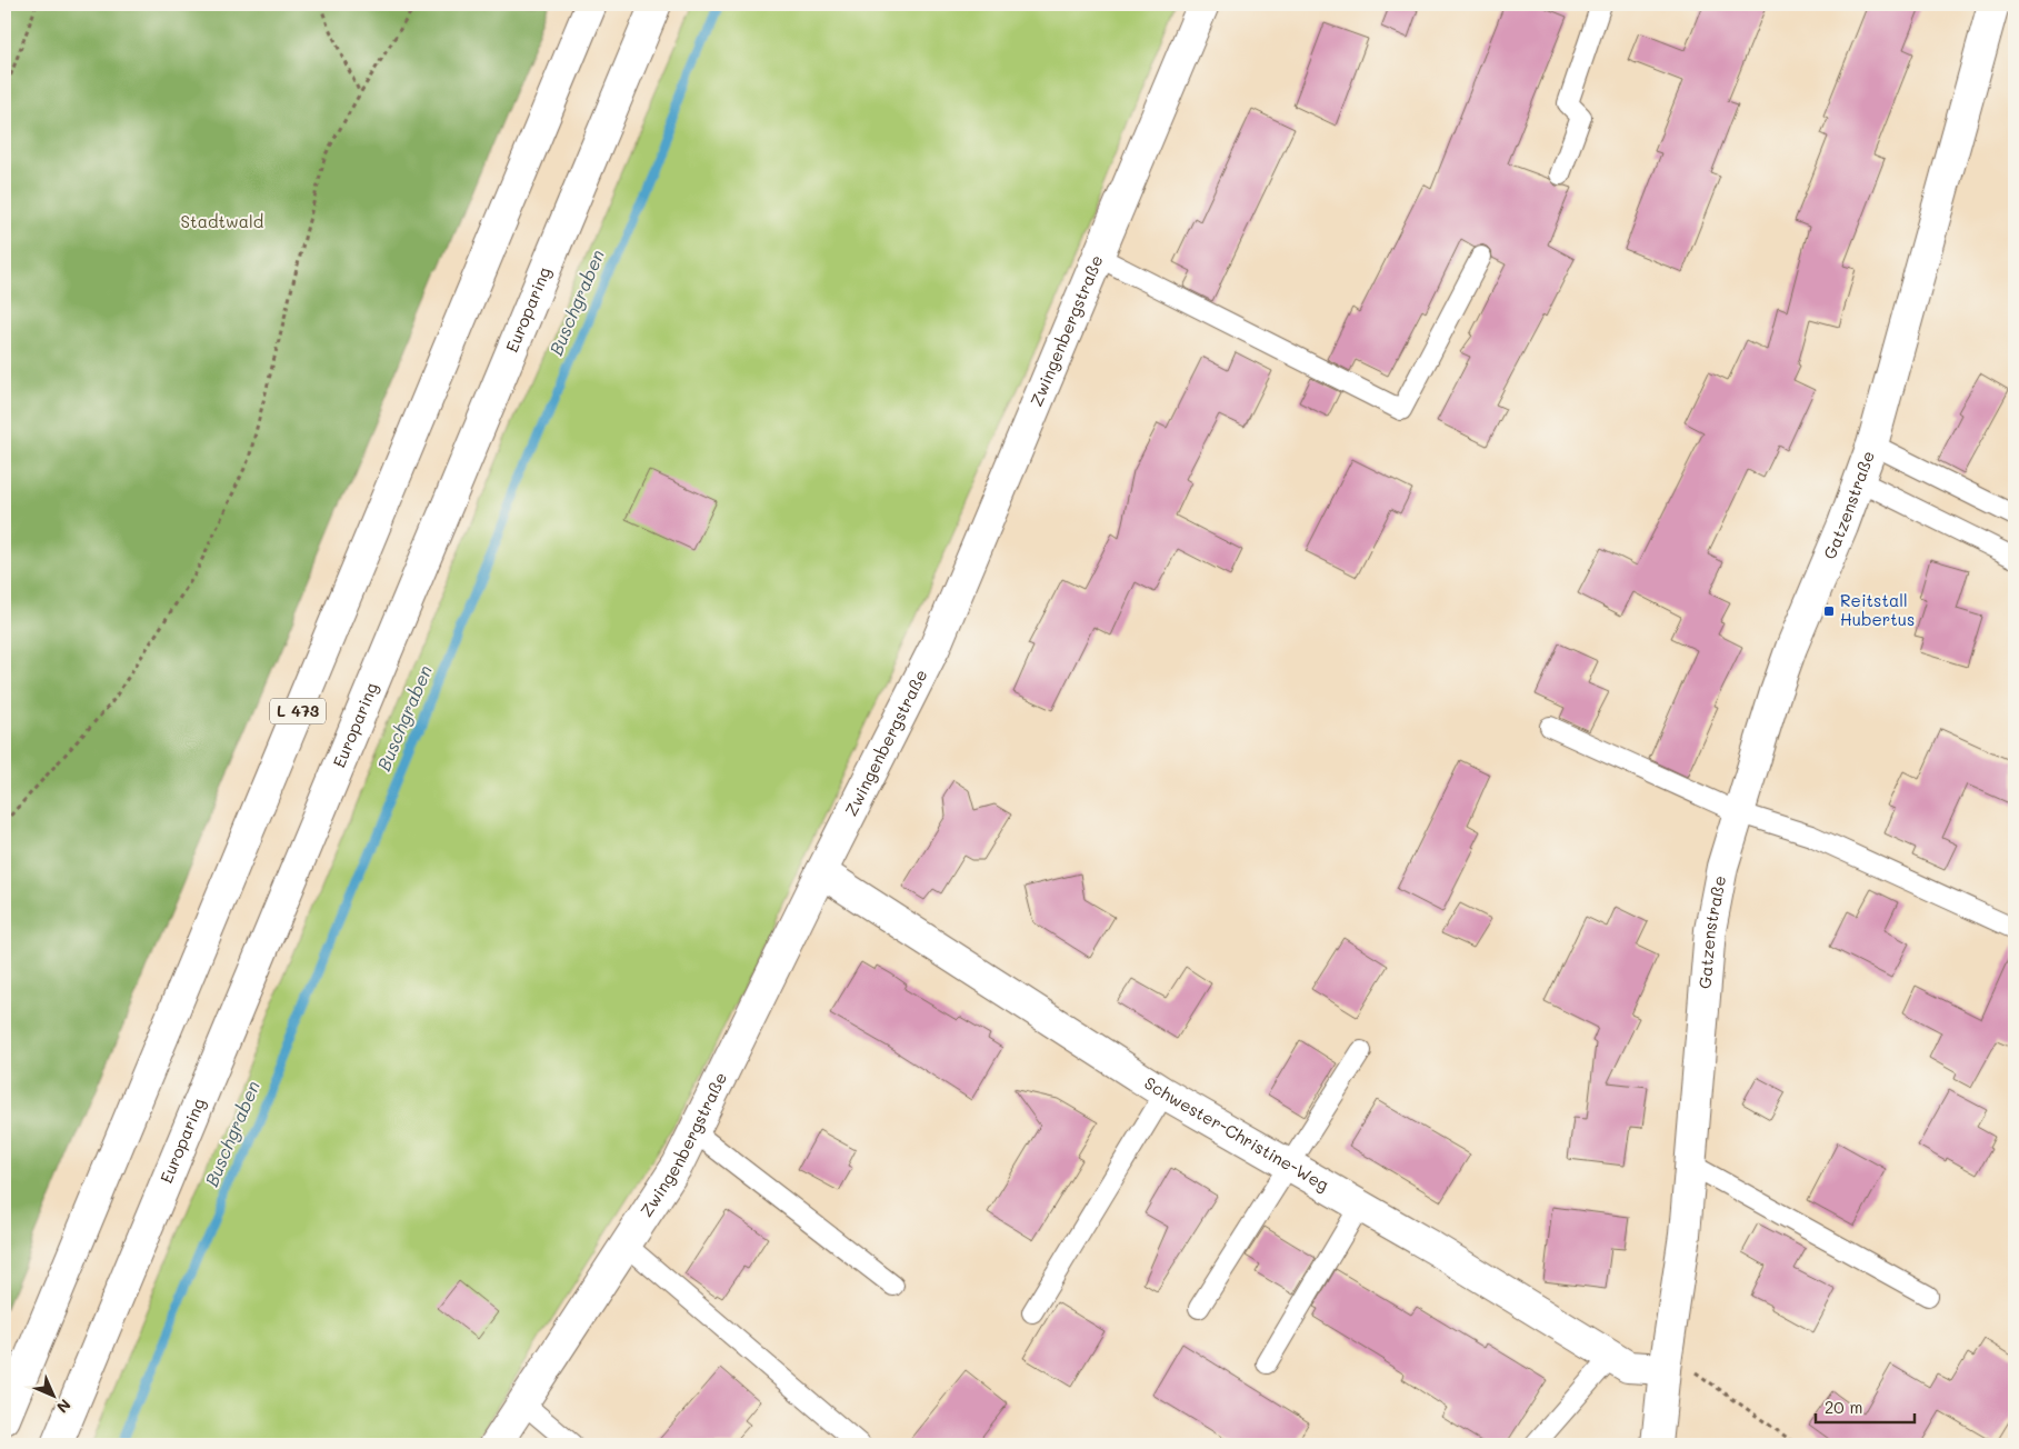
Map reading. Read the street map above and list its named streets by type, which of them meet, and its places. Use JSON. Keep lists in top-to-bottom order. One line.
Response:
{"streets":{"street":["Europaring","Zwingenbergstraße","Gatzenstraße","L 473","Schwester-Christine-Weg"]},"crossings":[["Zwingenbergstraße","Schwester-Christine-Weg"],["Gatzenstraße","Schwester-Christine-Weg"]],"water":["Buschgraben"],"parks":["Stadtwald"],"places":{"transit":["Reitstall Hubertus"]},"scale_bar":"20 m","north":"bottom right"}
